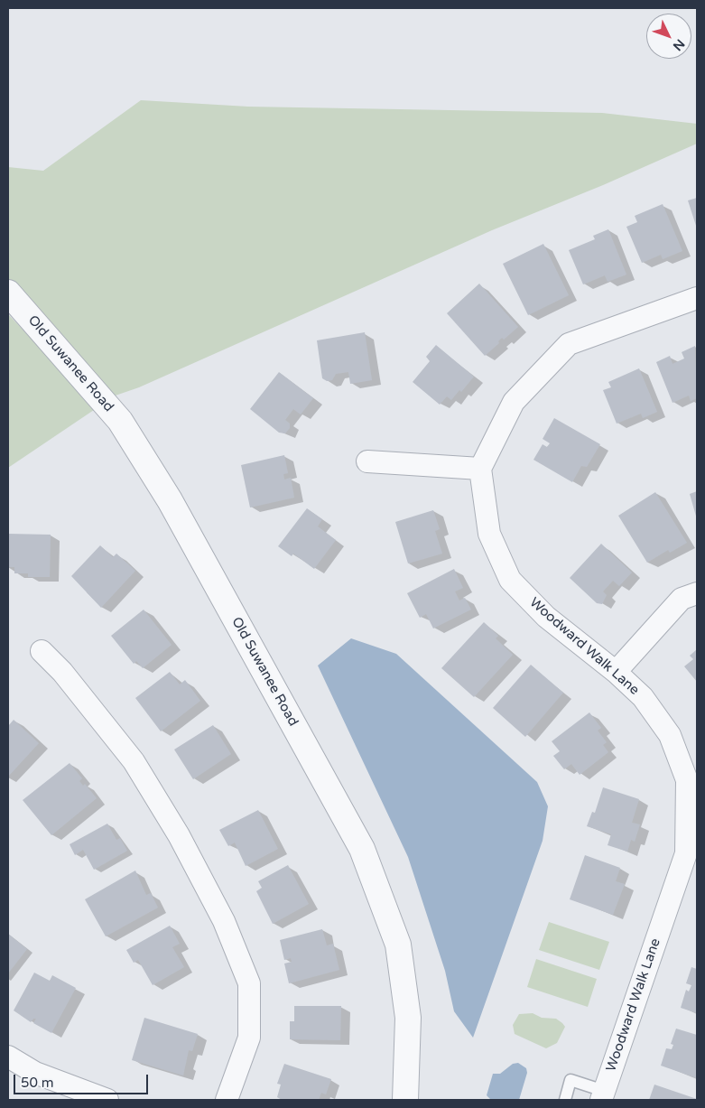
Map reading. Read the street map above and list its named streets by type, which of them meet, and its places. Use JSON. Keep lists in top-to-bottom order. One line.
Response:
{"streets":{"street":["Old Suwanee Road","Woodward Walk Lane"]},"scale_bar":"50 m","north":"bottom right"}
